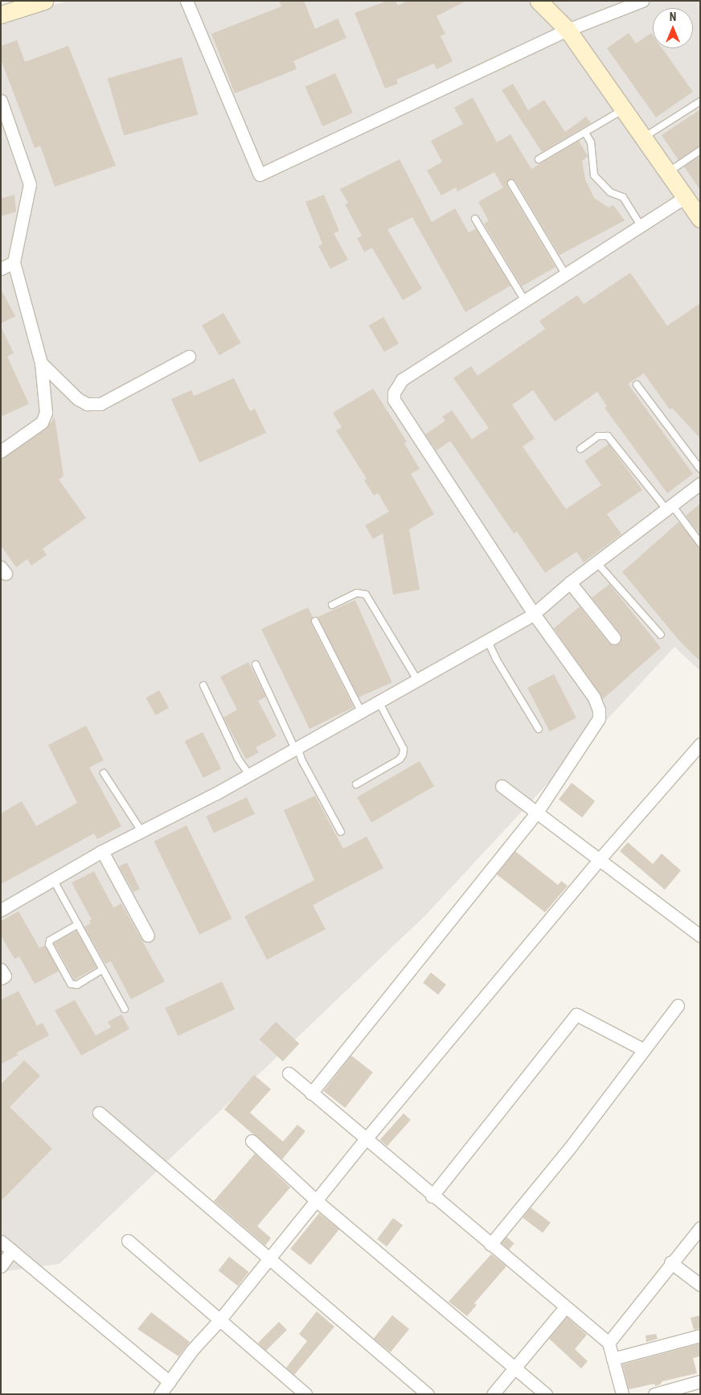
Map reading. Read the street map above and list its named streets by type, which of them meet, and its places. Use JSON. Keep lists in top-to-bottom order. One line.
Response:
{"north":"top"}
